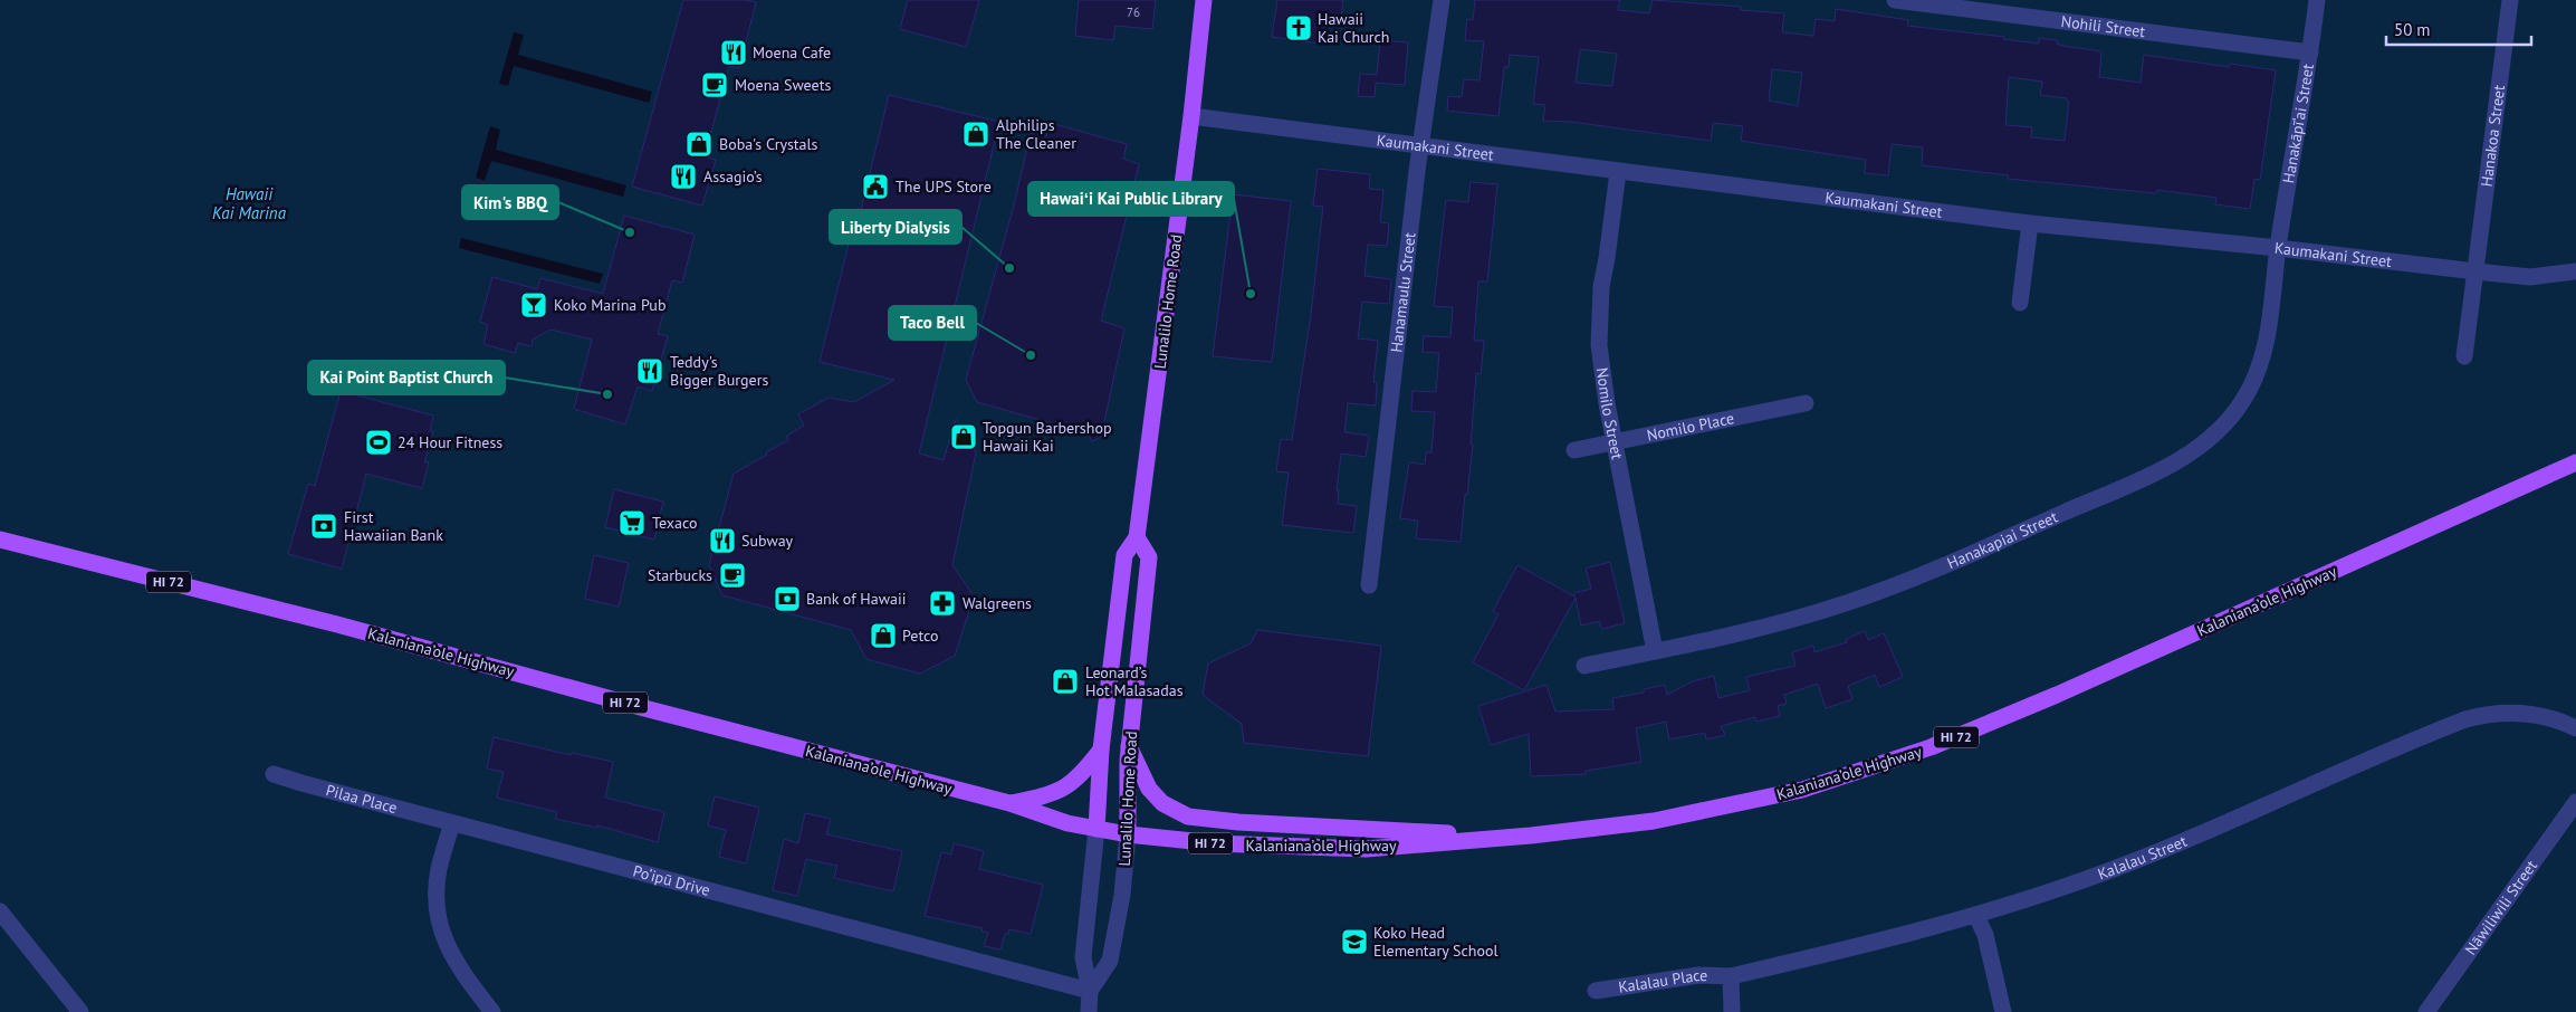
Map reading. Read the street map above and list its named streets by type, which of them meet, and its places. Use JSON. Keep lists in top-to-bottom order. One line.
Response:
{"streets":{"main road":["Lunalilo Home Road","HI 72","Kalaniana’ole Highway"],"street":["Nohili Street","Hanakāpī‘ai Street","Hanakoa Street","Kaumakani Street","Hanamaulu Street","Nomilo Street","Nomilo Place","Hanakapiai Street","Pilaa Place","Kalalau Street","Po‘ipū Drive","Nāwiliwili Street","Kalalau Place"]},"crossings":[["Nohili Street","Hanakāpī‘ai Street"],["Hanakāpī‘ai Street","Kaumakani Street"],["Hanakāpī‘ai Street","Hanakapiai Street"],["Hanakoa Street","Kaumakani Street"],["Kaumakani Street","Hanamaulu Street"],["Kaumakani Street","Lunalilo Home Road"],["Kaumakani Street","Nomilo Street"],["Kaumakani Street","Hanakapiai Street"],["Lunalilo Home Road","Kalaniana’ole Highway"],["Lunalilo Home Road","Po‘ipū Drive"],["Nomilo Street","Nomilo Place"],["Nomilo Street","Hanakapiai Street"],["Pilaa Place","Po‘ipū Drive"],["Kalalau Street","Kalalau Place"]],"water":["Hawaii Kai Marina"],"places":{"church":["Hawaii Kai Church"],"restaurant":["Moena Cafe","Assagio’s","Teddy's Bigger Burgers","Subway"],"cafe":["Moena Sweets","Starbucks"],"shop":["Alphilips The Cleaner","Boba's Crystals","Topgun Barbershop Hawaii Kai","Petco","Leonard’s Hot Malasadas"],"public building":["The UPS Store"],"other":["Kim's BBQ","Liberty Dialysis","Hawaiʻi Kai Public Library","Taco Bell","Kai Point Baptist Church"],"bar":["Koko Marina Pub"],"sports":["24 Hour Fitness"],"supermarket":["Texaco"],"bank":["First Hawaiian Bank","Bank of Hawaii"],"pharmacy":["Walgreens"],"school or university":["Koko Head Elementary School"]},"house_numbers":["76"],"scale_bar":"50 m"}
